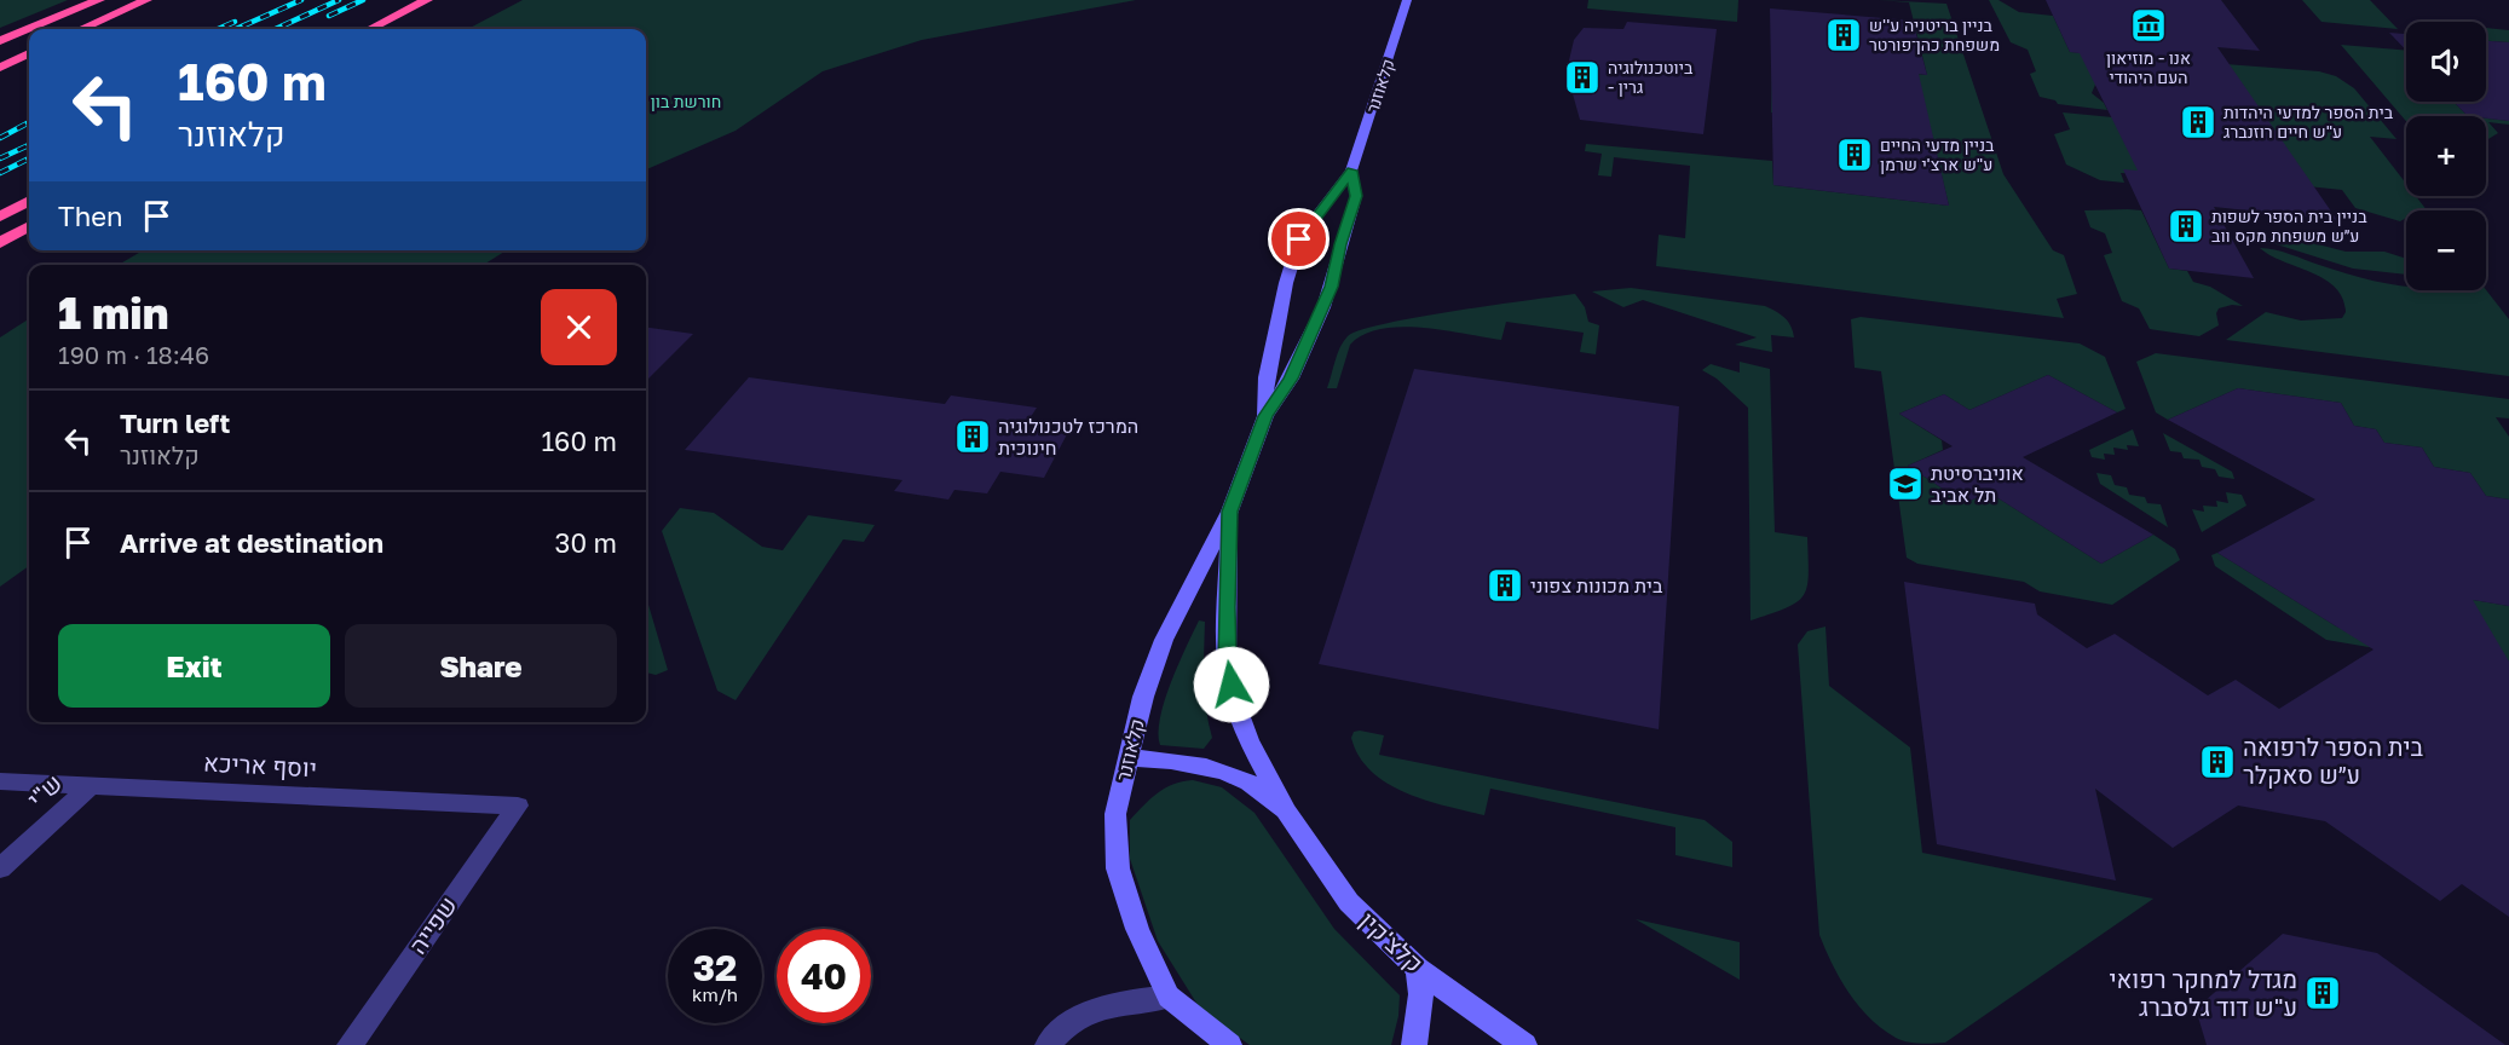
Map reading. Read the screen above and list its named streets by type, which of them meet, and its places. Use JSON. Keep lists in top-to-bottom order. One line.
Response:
{"streets":{"street":["קלאוזנר","יוסף אריכא","ש\"י","שפייה","קלצ'קין"]},"crossings":[["קלאוזנר","קלצ'קין"],["יוסף אריכא","ש\"י"],["יוסף אריכא","שפייה"]],"parks":["חורשת בון"],"places":{"museum":["אנו - מוזיאון העם היהודי"],"building":["בניין בריטניה ע''ש משפחת כהן־פורטר","ביוטכנולוגיה - גרין","בית הספר למדעי היהדות ע\"ש חיים רוזנברג","בניין מדעי החיים ע\"ש ארצ'י שרמן","בניין בית הספר לשפות ע״ש משפחת מקס ווב","המרכז לטכנולוגיה חינוכית","בית מכונות צפוני","בית הספר לרפואה ע״ש סאקלר","מגדל למחקר רפואי ע\"ש דוד גלסברג"],"school or university":["אוניברסיטת תל אביב"]},"page":{"map_buttons":["+","−"],"turn":["160 m","קלאוזנר"],"then":"Then","heading":["1 min","190 m · 18:46"],"list":[{"name":"Turn left","note":"קלאוזנר","value":"160 m"},{"name":"Arrive at destination","value":"30 m"}],"buttons":["Exit","Share"],"speed":"32 km/h","limit":"40"}}
